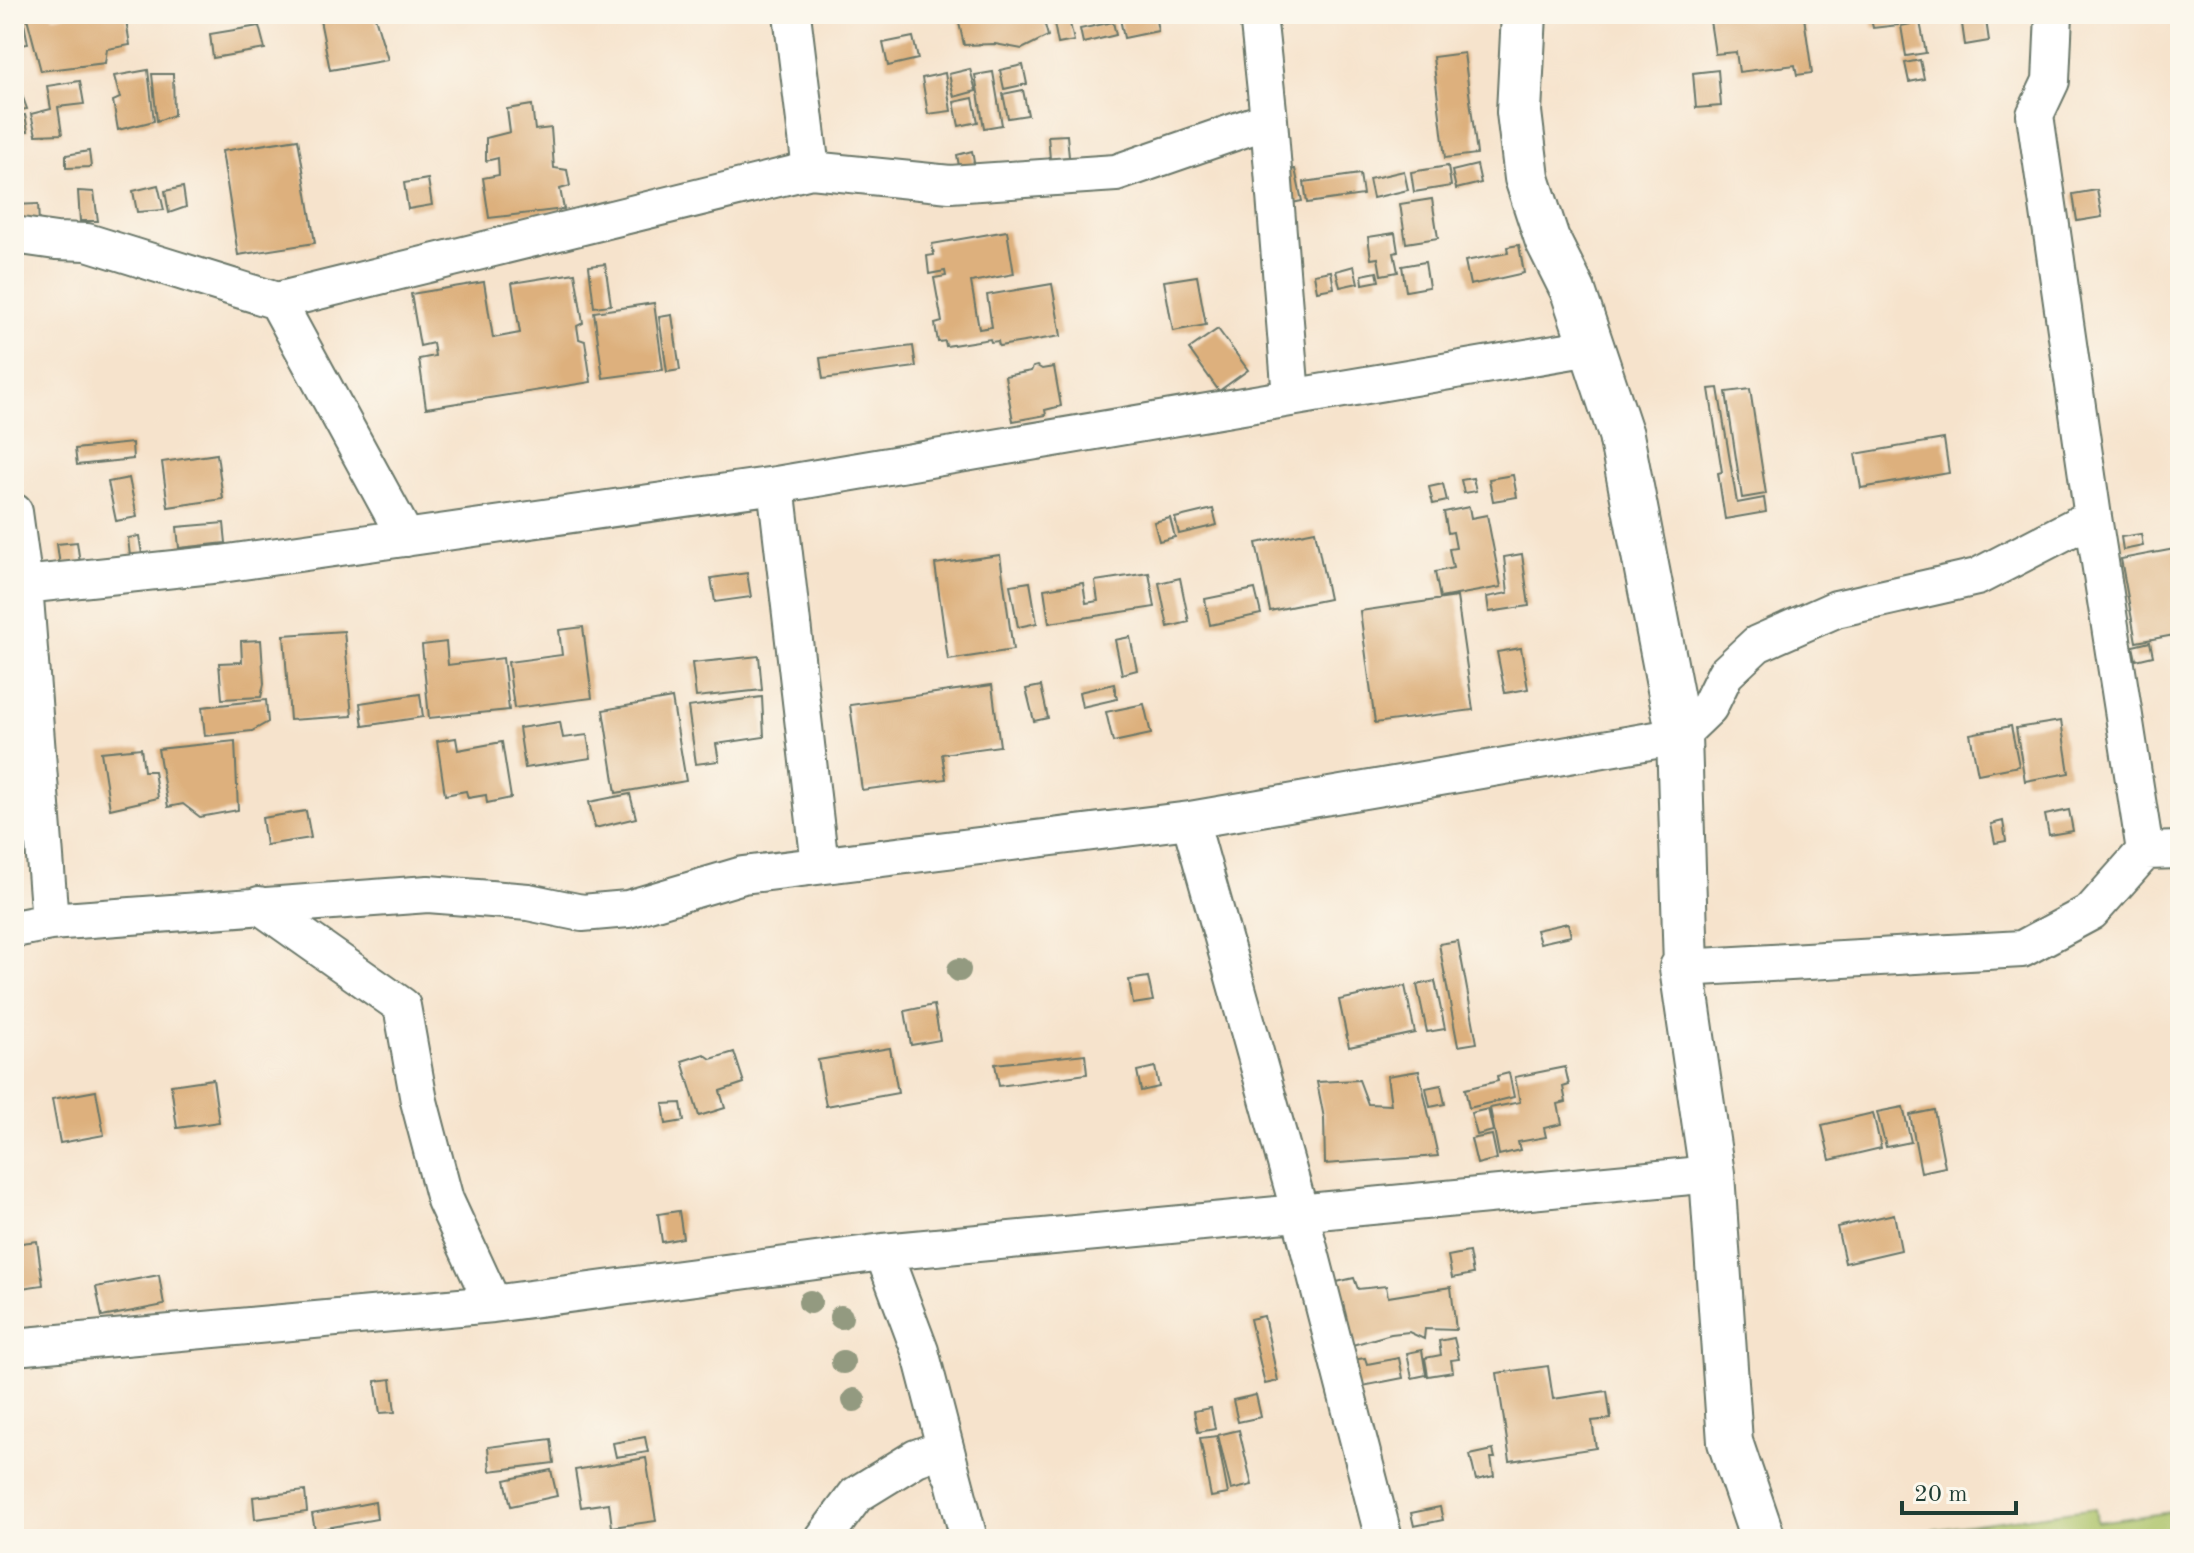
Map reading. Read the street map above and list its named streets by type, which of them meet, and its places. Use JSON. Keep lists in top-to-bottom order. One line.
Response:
{"scale_bar":"20 m"}
